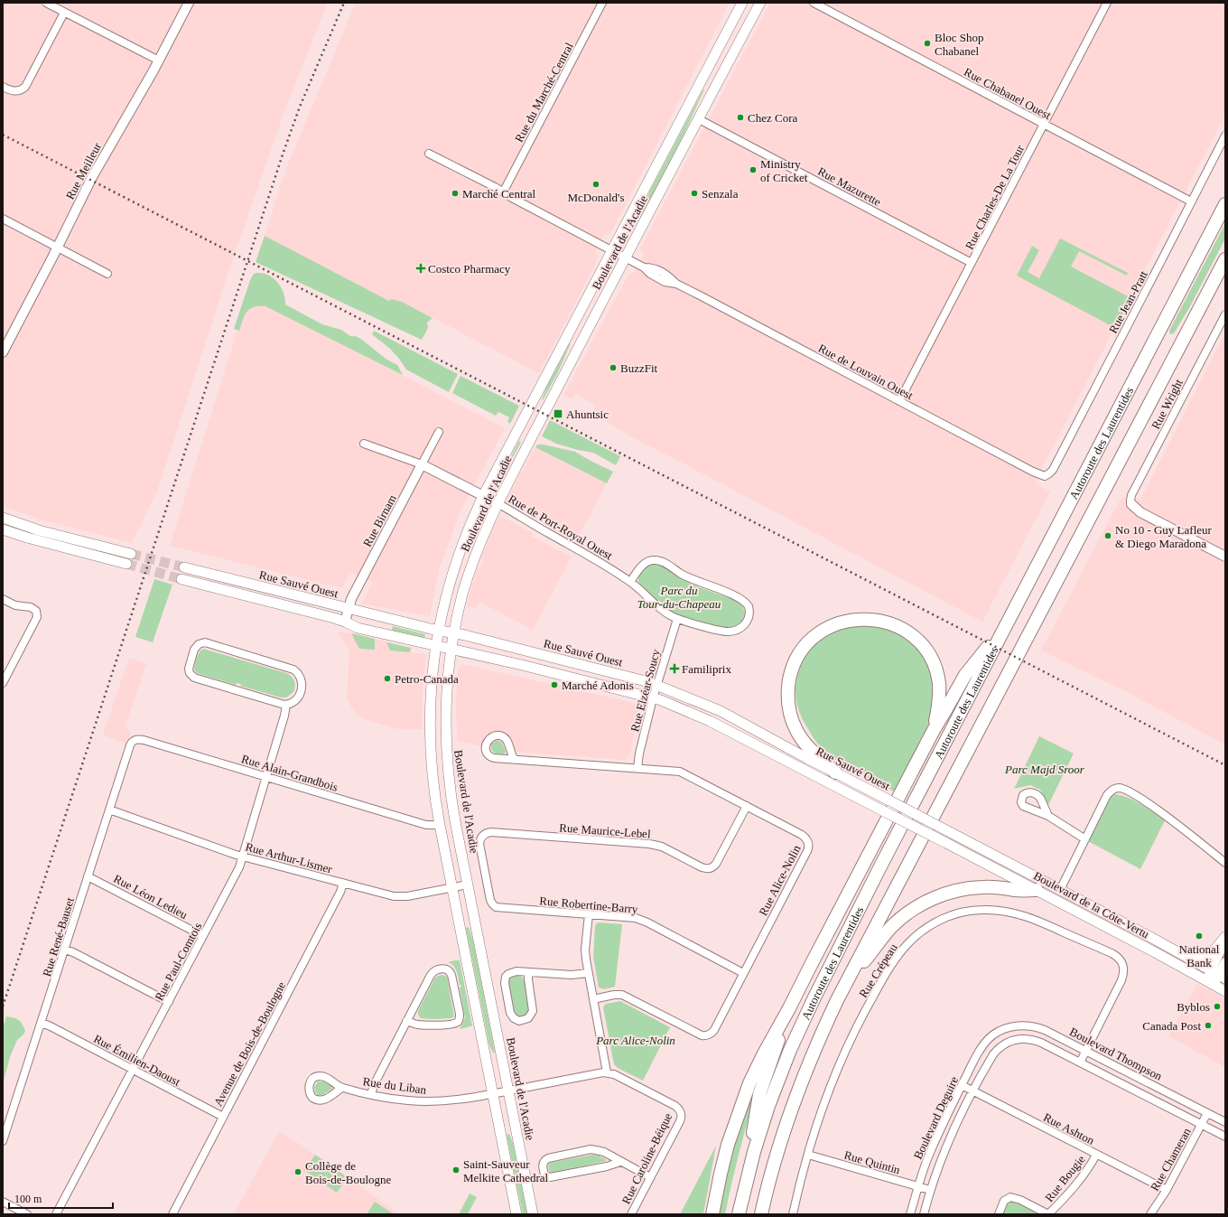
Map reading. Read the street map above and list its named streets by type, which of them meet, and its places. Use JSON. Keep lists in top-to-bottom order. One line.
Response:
{"streets":{"highway":["Autoroute des Laurentides"],"main road":["Boulevard de l'Acadie","Rue Sauvé Ouest","Boulevard de la Côte-Vertu"],"street":["Rue du Marché-Central","Rue Chabanel Ouest","Rue Meilleur","Rue Mazurette","Rue Charles-De La Tour","Rue Jean-Pratt","Rue de Louvain Ouest","Rue Wright","Rue Birnam","Rue de Port-Royal Ouest","Rue Elzéar-Soucy","Rue Alain-Grandbois","Rue Maurice-Lebel","Rue Arthur-Lismer","Rue Alice-Nolin","Rue Léon Ledieu","Rue Robertine-Barry","Rue René-Bauset","Rue Paul-Comtois","Rue Crépeau","Avenue de Bois-de-Boulogne","Boulevard Thompson","Rue Émilien-Daoust","Rue du Liban","Boulevard Deguire","Rue Ashton","Rue Caroline-Béique","Rue Chameran","Rue Quintin","Rue Bougie"]},"crossings":[["Rue du Marché-Central","Rue de Louvain Ouest"],["Rue Chabanel Ouest","Rue Charles-De La Tour"],["Rue Chabanel Ouest","Rue Jean-Pratt"],["Rue Mazurette","Rue Charles-De La Tour"],["Rue Mazurette","Boulevard de l'Acadie"],["Rue Charles-De La Tour","Rue de Louvain Ouest"],["Boulevard de l'Acadie","Rue de Louvain Ouest"],["Boulevard de l'Acadie","Rue de Port-Royal Ouest"],["Boulevard de l'Acadie","Rue Sauvé Ouest"],["Boulevard de l'Acadie","Rue Alain-Grandbois"],["Boulevard de l'Acadie","Rue Arthur-Lismer"],["Boulevard de l'Acadie","Rue du Liban"],["Rue Jean-Pratt","Rue de Louvain Ouest"],["Rue Birnam","Rue de Port-Royal Ouest"],["Rue Birnam","Rue Sauvé Ouest"],["Rue de Port-Royal Ouest","Rue Elzéar-Soucy"],["Rue Sauvé Ouest","Rue Elzéar-Soucy"],["Rue Sauvé Ouest","Boulevard de la Côte-Vertu"],["Rue Elzéar-Soucy","Rue Alice-Nolin"],["Rue Alain-Grandbois","Rue René-Bauset"],["Rue Alain-Grandbois","Rue Paul-Comtois"],["Rue Maurice-Lebel","Rue Alice-Nolin"],["Rue Maurice-Lebel","Rue Robertine-Barry"],["Rue Arthur-Lismer","Rue René-Bauset"],["Rue Arthur-Lismer","Rue Paul-Comtois"],["Rue Arthur-Lismer","Avenue de Bois-de-Boulogne"],["Rue Alice-Nolin","Rue Robertine-Barry"],["Rue Léon Ledieu","Rue René-Bauset"],["Rue Léon Ledieu","Rue Paul-Comtois"],["Rue René-Bauset","Rue Émilien-Daoust"],["Rue Paul-Comtois","Rue Émilien-Daoust"],["Rue Crépeau","Boulevard Thompson"],["Rue Crépeau","Rue Quintin"],["Avenue de Bois-de-Boulogne","Rue Émilien-Daoust"],["Boulevard Thompson","Boulevard Deguire"],["Boulevard Thompson","Rue Chameran"],["Rue du Liban","Rue Caroline-Béique"],["Boulevard Deguire","Rue Ashton"],["Boulevard Deguire","Rue Quintin"],["Rue Ashton","Rue Chameran"],["Rue Ashton","Rue Bougie"]],"parks":["Parc du Tour-du-Chapeau","Parc Majd Sroor","Parc Alice-Nolin"],"places":{"other":["Bloc Shop Chabanel","Chez Cora","Ministry of Cricket","McDonald's","Marché Central","Senzala","BuzzFit","No 10 - Guy Lafleur & Diego Maradona","Petro-Canada","Marché Adonis","National Bank","Byblos","Canada Post","Saint-Sauveur Melkite Cathedral","Collège de Bois-de-Boulogne"],"health":["Costco Pharmacy","Familiprix"],"transit":["Ahuntsic"]},"scale_bar":"100 m"}
